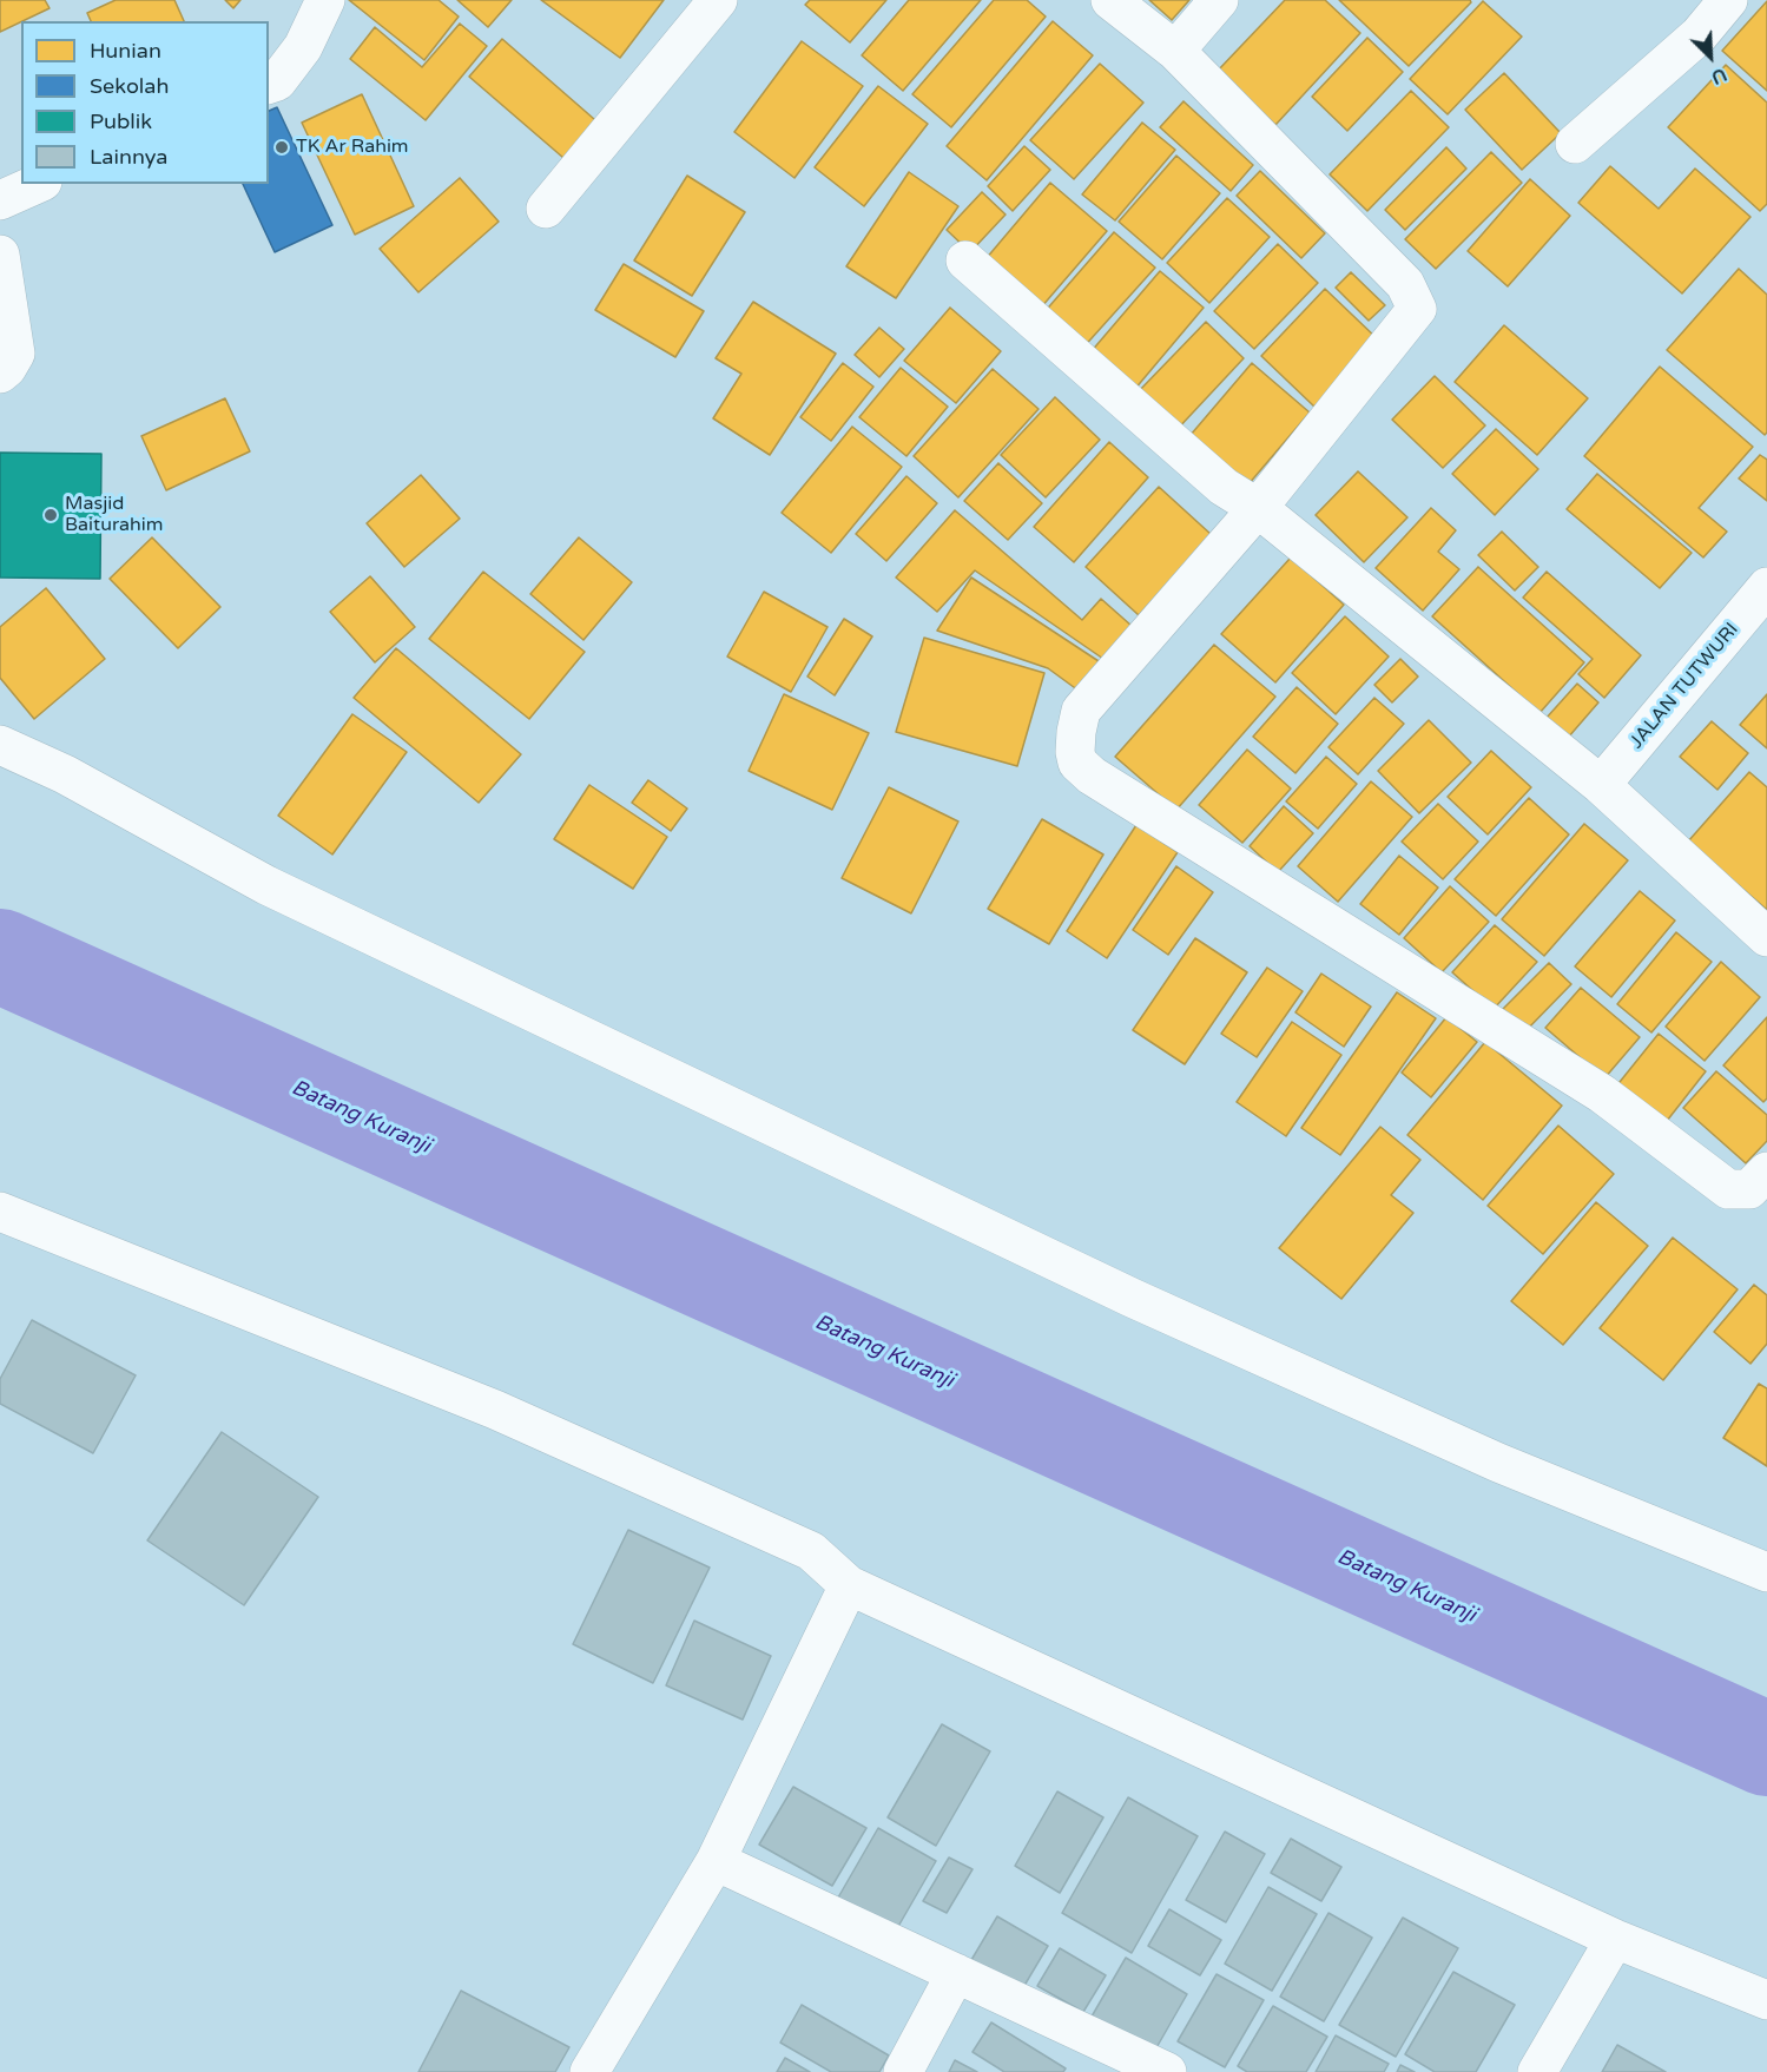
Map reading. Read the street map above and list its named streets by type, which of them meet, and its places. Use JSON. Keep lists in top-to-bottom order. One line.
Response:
{"streets":{"street":["JALAN TUTWURI"]},"water":["Batang Kuranji"],"places":["TK Ar Rahim","Masjid Baiturahim"],"legend":["Hunian","Sekolah","Publik","Lainnya"],"north":"bottom right"}
